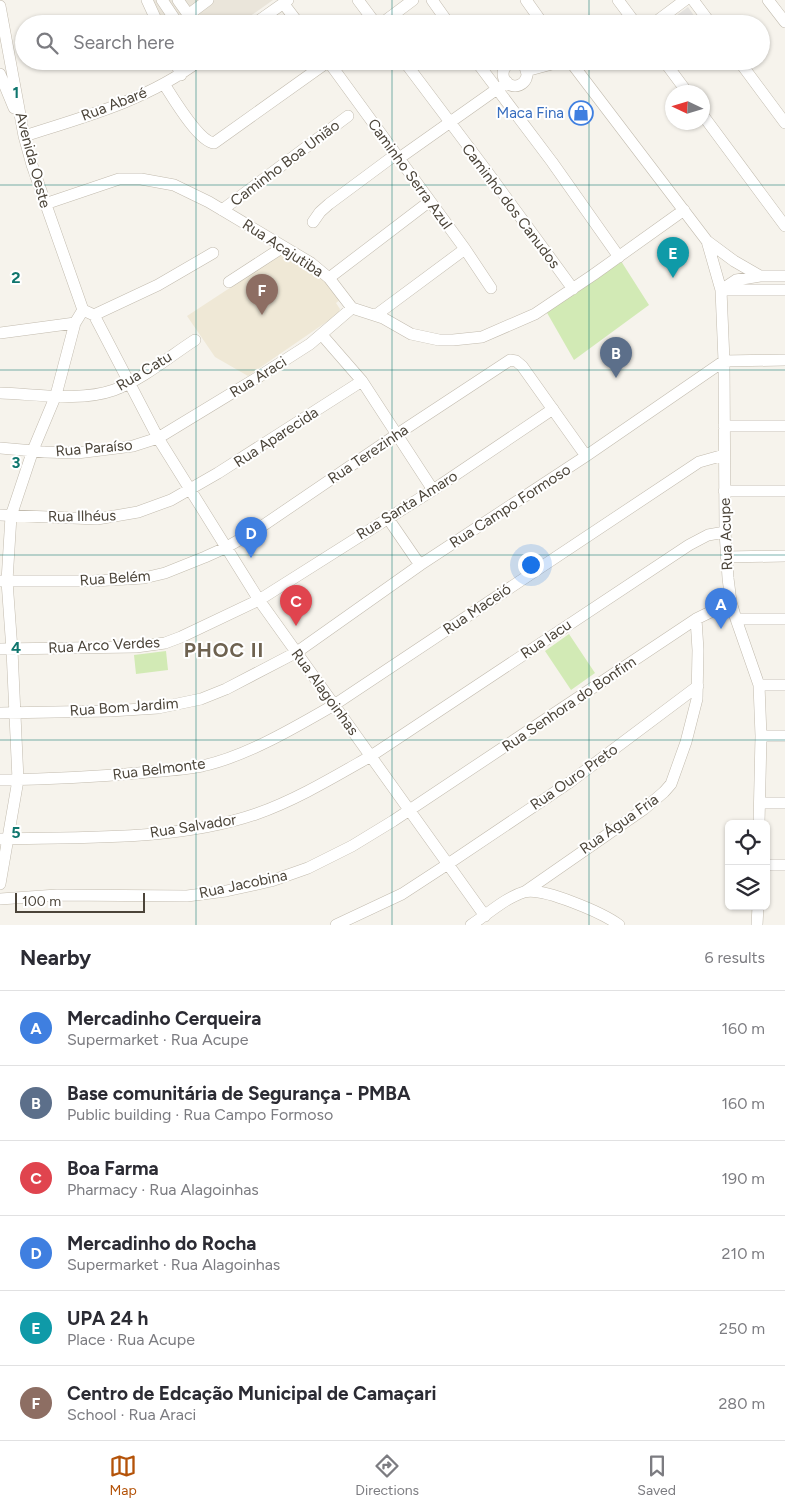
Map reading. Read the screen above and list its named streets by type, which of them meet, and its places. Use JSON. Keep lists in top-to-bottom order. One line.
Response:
{"streets":{"street":["Rua Abaré","Avenida Oeste","Caminho Boa União","Caminho Serra Azul","Caminho dos Canudos","Rua Acajutiba","Rua Catu","Rua Araci","Rua Aparecida","Rua Paraíso","Rua Terezinha","Rua Santa Amaro","Rua Campo Formoso","Rua Ilhéus","Rua Acupe","Rua Belém","Rua Maceió","Rua Iacu","Rua Arco Verdes","Rua Alagoinhas","Rua Senhora do Bonfim","Rua Bom Jardim","Rua Belmonte","Rua Ouro Preto","Rua Água Fria","Rua Salvador","Rua Jacobina"]},"crossings":[["Rua Abaré","Avenida Oeste"],["Avenida Oeste","Rua Acajutiba"],["Caminho Boa União","Rua Acajutiba"],["Rua Acajutiba","Rua Araci"],["Rua Catu","Rua Alagoinhas"],["Rua Araci","Rua Paraíso"],["Rua Araci","Rua Alagoinhas"],["Rua Aparecida","Rua Ilhéus"],["Rua Aparecida","Rua Alagoinhas"],["Rua Paraíso","Rua Alagoinhas"],["Rua Terezinha","Rua Santa Amaro"],["Rua Terezinha","Rua Belém"],["Rua Terezinha","Rua Alagoinhas"],["Rua Santa Amaro","Rua Arco Verdes"],["Rua Santa Amaro","Rua Alagoinhas"],["Rua Campo Formoso","Rua Acupe"],["Rua Campo Formoso","Rua Alagoinhas"],["Rua Campo Formoso","Rua Bom Jardim"],["Rua Ilhéus","Rua Alagoinhas"],["Rua Acupe","Rua Maceió"],["Rua Acupe","Rua Iacu"],["Rua Acupe","Rua Senhora do Bonfim"],["Rua Belém","Rua Alagoinhas"],["Rua Maceió","Rua Alagoinhas"],["Rua Maceió","Rua Belmonte"],["Rua Iacu","Rua Alagoinhas"],["Rua Iacu","Rua Salvador"],["Rua Arco Verdes","Rua Alagoinhas"],["Rua Alagoinhas","Rua Senhora do Bonfim"],["Rua Alagoinhas","Rua Bom Jardim"],["Rua Alagoinhas","Rua Belmonte"],["Rua Alagoinhas","Rua Ouro Preto"],["Rua Alagoinhas","Rua Água Fria"],["Rua Alagoinhas","Rua Salvador"],["Rua Alagoinhas","Rua Jacobina"],["Rua Senhora do Bonfim","Rua Água Fria"],["Rua Senhora do Bonfim","Rua Jacobina"],["Rua Ouro Preto","Rua Água Fria"]],"districts":["PHOC II"],"places":{"shop":["Maca Fina"]},"scale_bar":"100 m","north":"left","page":{"search":"Search here","pins":["E","F","B","D","C","A"],"scale":"100 m","heading":["Nearby","6 results"],"list":[{"mark":"A","name":"Mercadinho Cerqueira","note":"Supermarket · Rua Acupe","value":"160 m"},{"mark":"B","name":"Base comunitária de Segurança - PMBA","note":"Public building · Rua Campo Formoso","value":"160 m"},{"mark":"C","name":"Boa Farma","note":"Pharmacy · Rua Alagoinhas","value":"190 m"},{"mark":"D","name":"Mercadinho do Rocha","note":"Supermarket · Rua Alagoinhas","value":"210 m"},{"mark":"E","name":"UPA 24 h","note":"Place · Rua Acupe","value":"250 m"},{"mark":"F","name":"Centro de Edcação Municipal de Camaçari","note":"School · Rua Araci","value":"280 m"}],"nav":["Map","Directions","Saved"]},"grid":{"rows":["1","2","3","4","5"]}}
